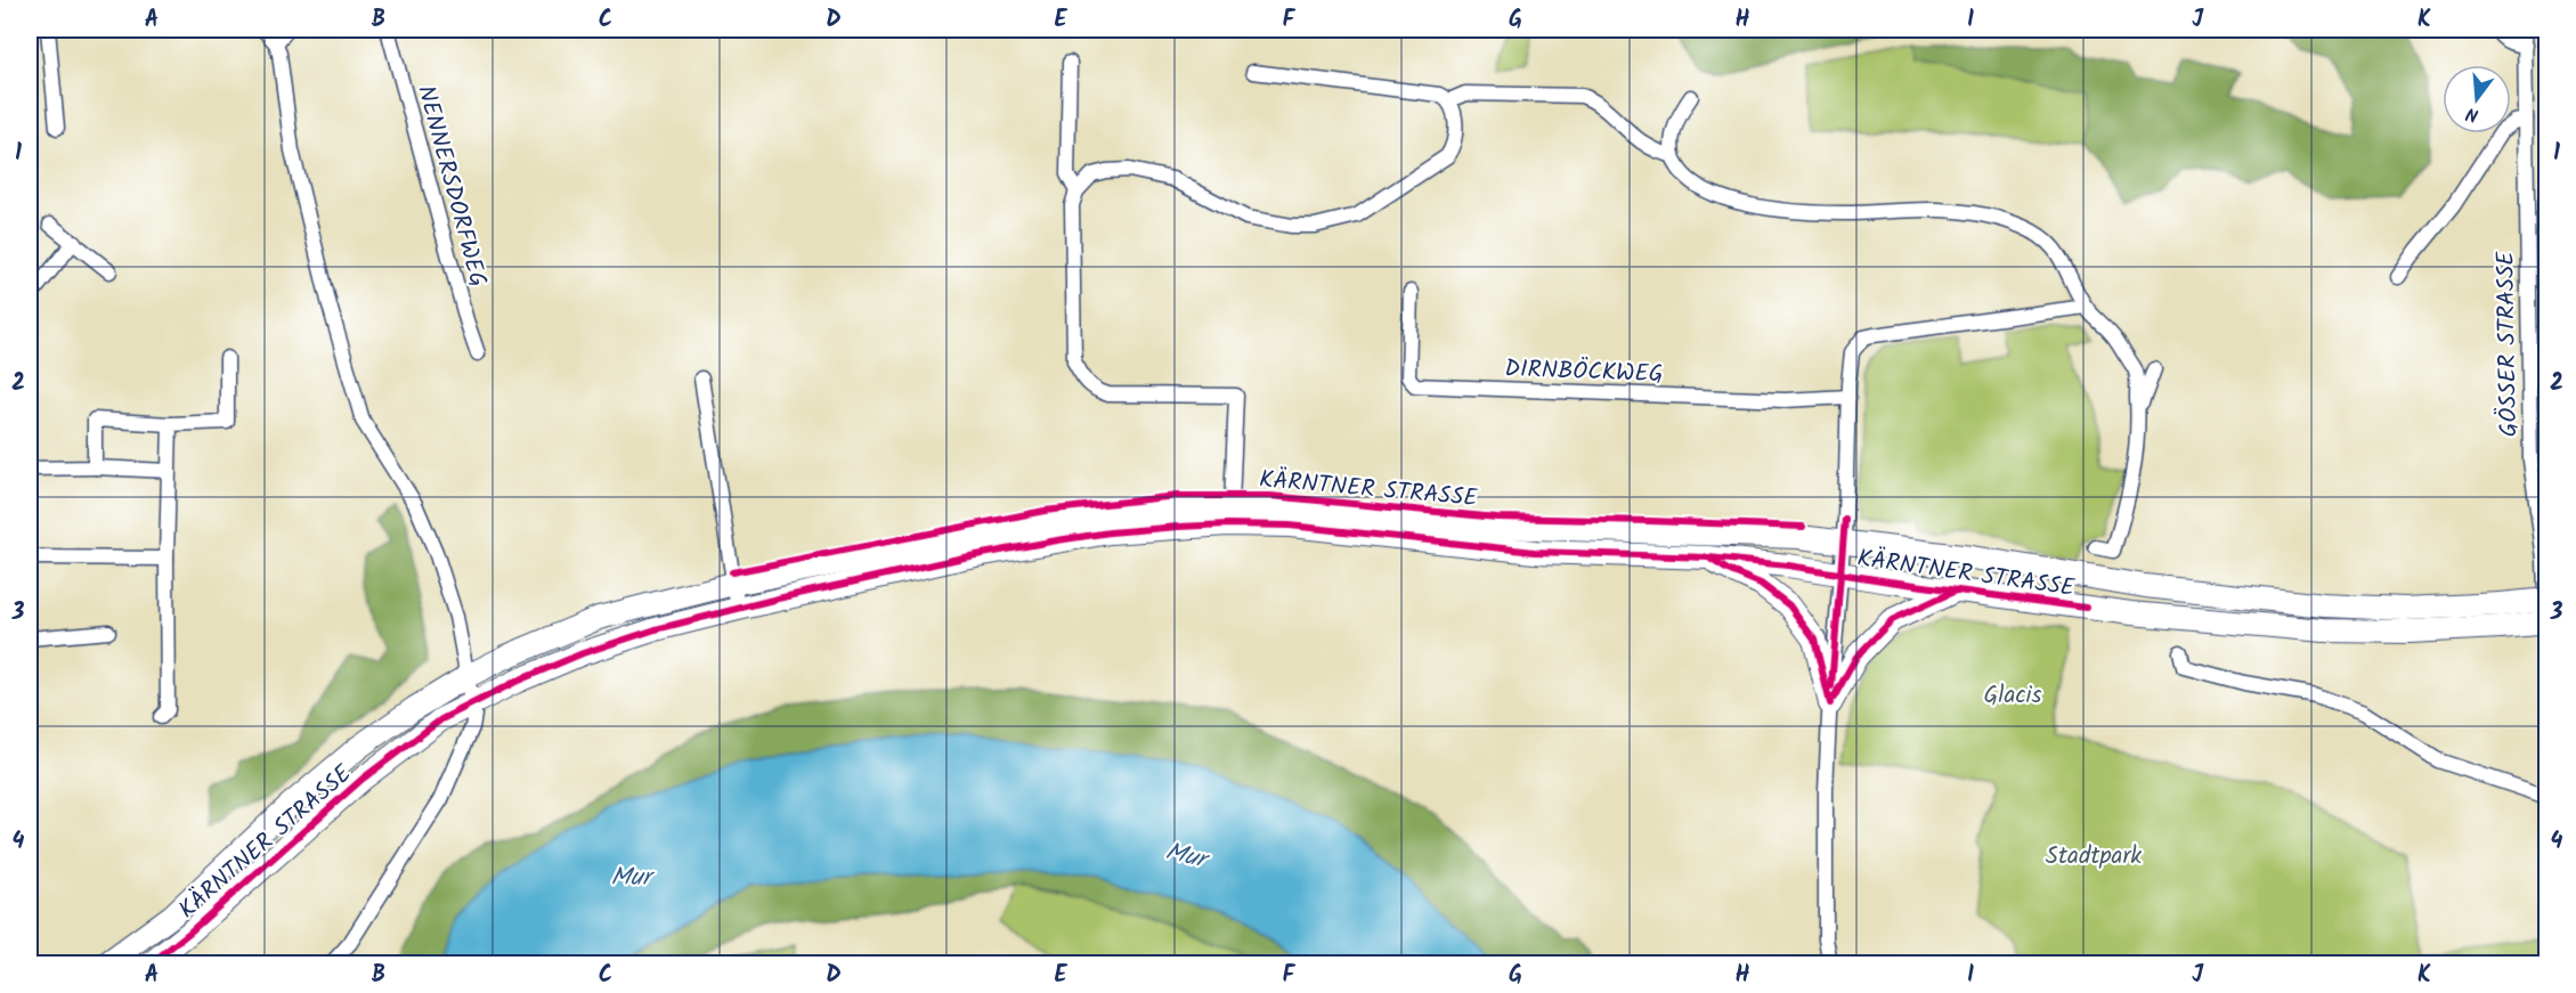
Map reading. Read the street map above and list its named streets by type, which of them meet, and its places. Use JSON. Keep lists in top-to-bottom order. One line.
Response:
{"streets":{"main road":["KÄRNTNER STRASSE"],"street":["NENNERSDORFWEG","GÖSSER STRASSE","DIRNBÖCKWEG"]},"water":["Mur"],"parks":["Glacis","Stadtpark"],"north":"bottom","grid":{"columns":["A","B","C","D","E","F","G","H","I","J","K"],"rows":["1","2","3","4"]}}
